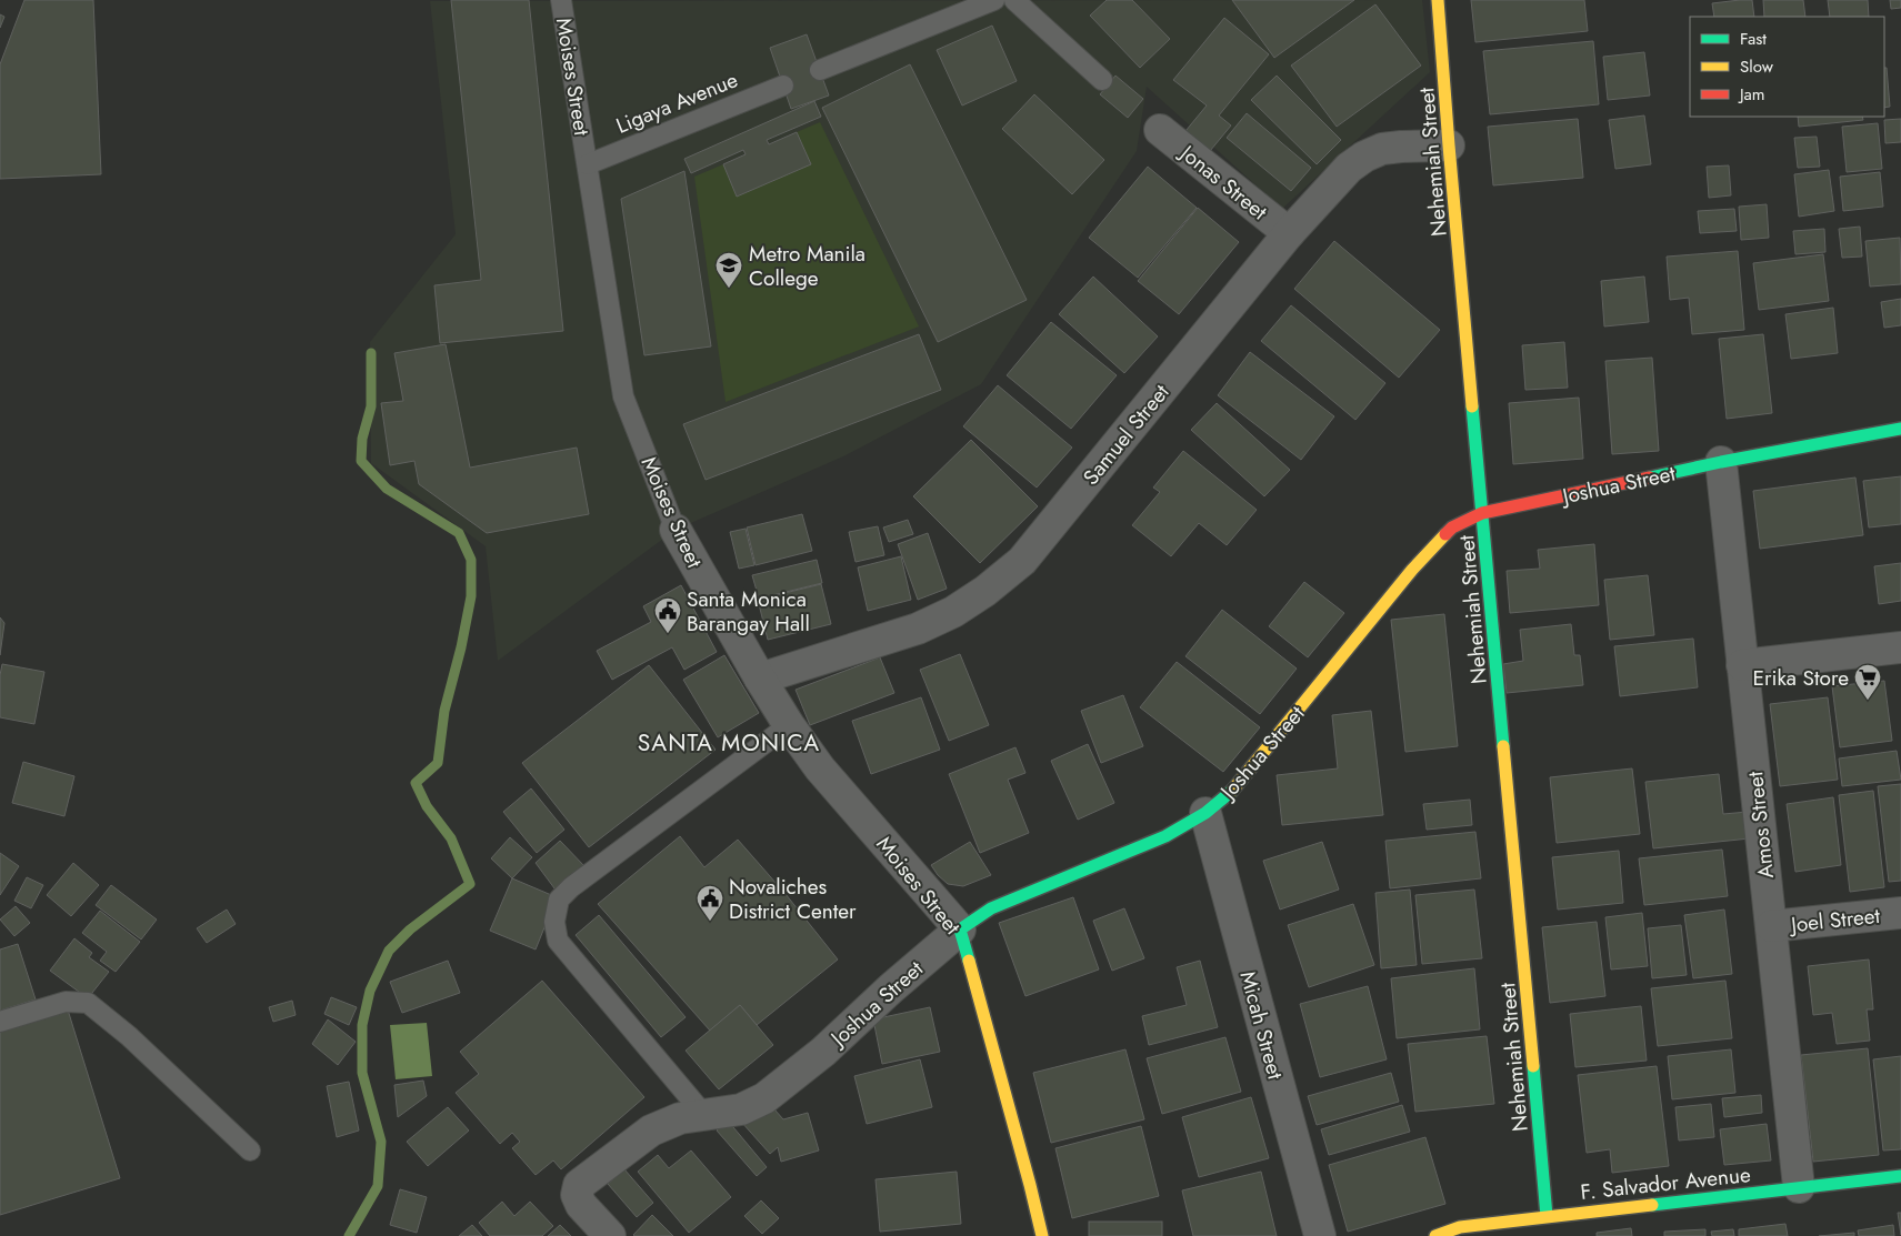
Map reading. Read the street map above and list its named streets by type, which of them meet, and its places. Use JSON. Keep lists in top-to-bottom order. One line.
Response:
{"streets":{"street":["Moises Street","Nehemiah Street","Jonas Street","Samuel Street","Joshua Street","Amos Street","Joel Street","Micah Street","F. Salvador Avenue"],"lane":["Ligaya Avenue"]},"crossings":[["Moises Street","Ligaya Avenue"],["Moises Street","Samuel Street"],["Moises Street","Joshua Street"],["Nehemiah Street","Samuel Street"],["Nehemiah Street","Joshua Street"],["Nehemiah Street","F. Salvador Avenue"],["Jonas Street","Samuel Street"],["Joshua Street","Amos Street"],["Joshua Street","Micah Street"],["Amos Street","Joel Street"],["Amos Street","F. Salvador Avenue"]],"districts":["SANTA MONICA"],"places":{"school or university":["Metro Manila College"],"public building":["Santa Monica Barangay Hall","Novaliches District Center"],"supermarket":["Erika Store"]},"legend":["Fast","Slow","Jam"]}
